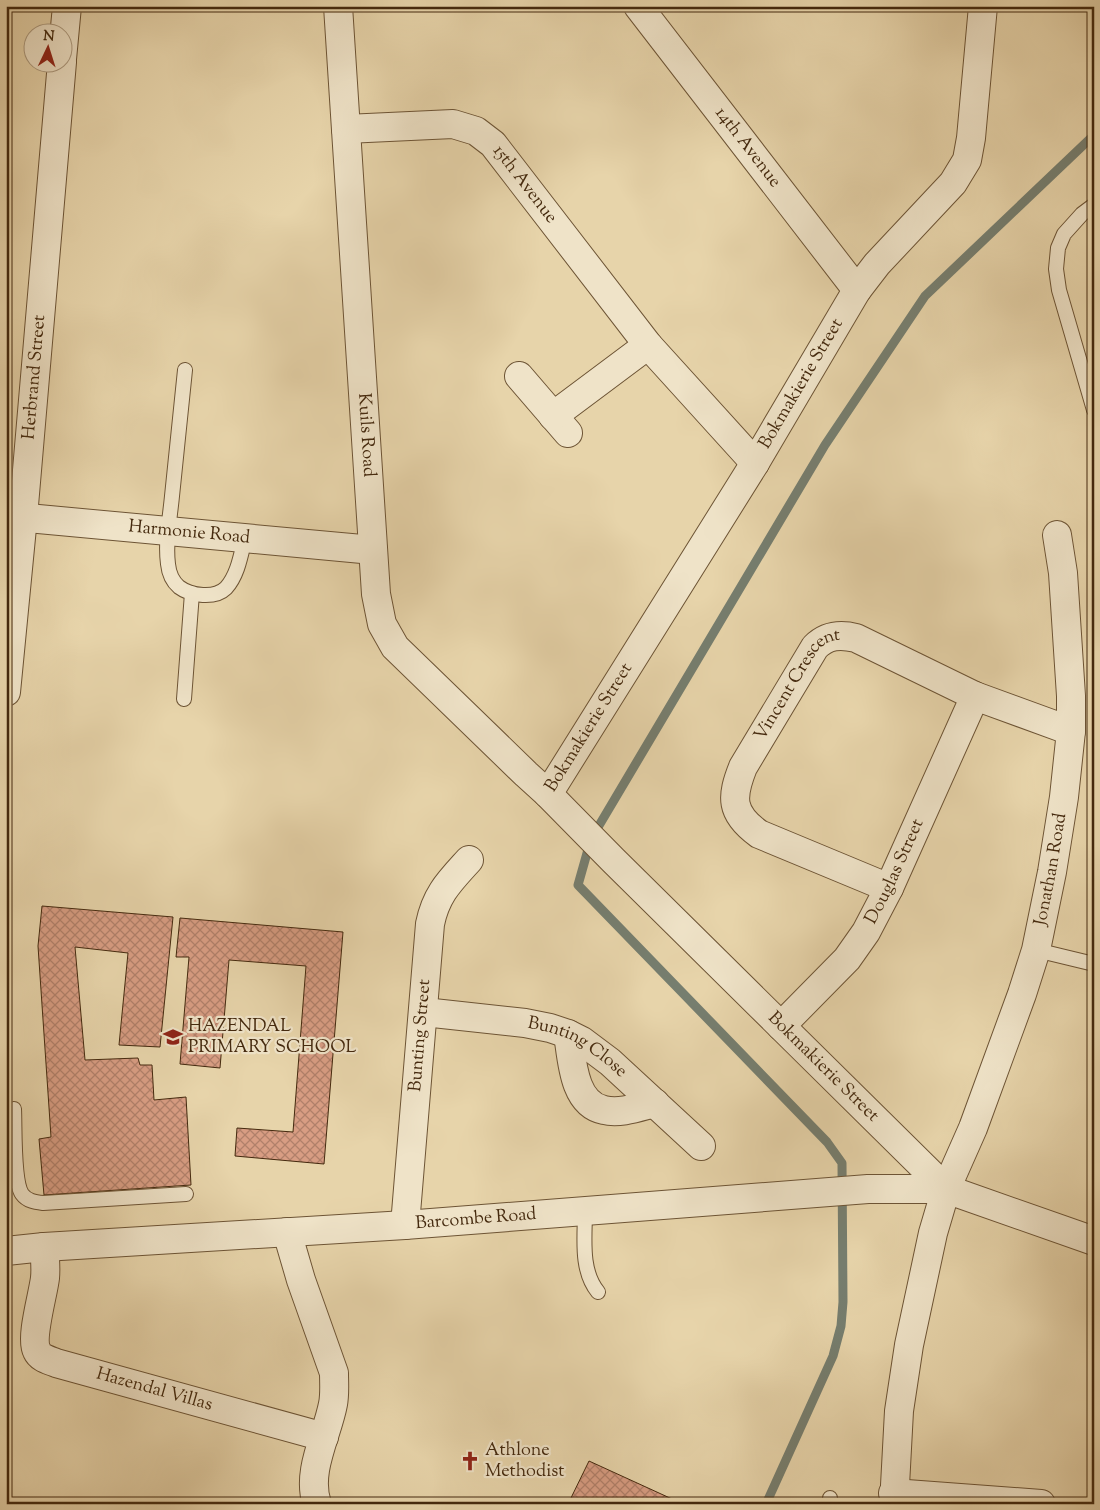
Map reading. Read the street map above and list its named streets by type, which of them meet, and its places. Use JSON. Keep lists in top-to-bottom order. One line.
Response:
{"streets":{"street":["14th Avenue","15th Avenue","Herbrand Street","Bokmakierie Street","Kuils Road","Harmonie Road","Vincent Crescent","Jonathan Road","Douglas Street","Bunting Street","Bunting Close","Barcombe Road","Hazendal Villas"]},"crossings":[["14th Avenue","Bokmakierie Street"],["15th Avenue","Bokmakierie Street"],["15th Avenue","Kuils Road"],["Herbrand Street","Harmonie Road"],["Bokmakierie Street","Kuils Road"],["Bokmakierie Street","Jonathan Road"],["Bokmakierie Street","Douglas Street"],["Bokmakierie Street","Barcombe Road"],["Kuils Road","Harmonie Road"],["Vincent Crescent","Jonathan Road"],["Vincent Crescent","Douglas Street"],["Jonathan Road","Barcombe Road"],["Bunting Street","Bunting Close"],["Bunting Street","Barcombe Road"],["Barcombe Road","Hazendal Villas"]],"places":{"school or university":["HAZENDAL PRIMARY SCHOOL"],"church":["Athlone Methodist"]},"north":"top"}
